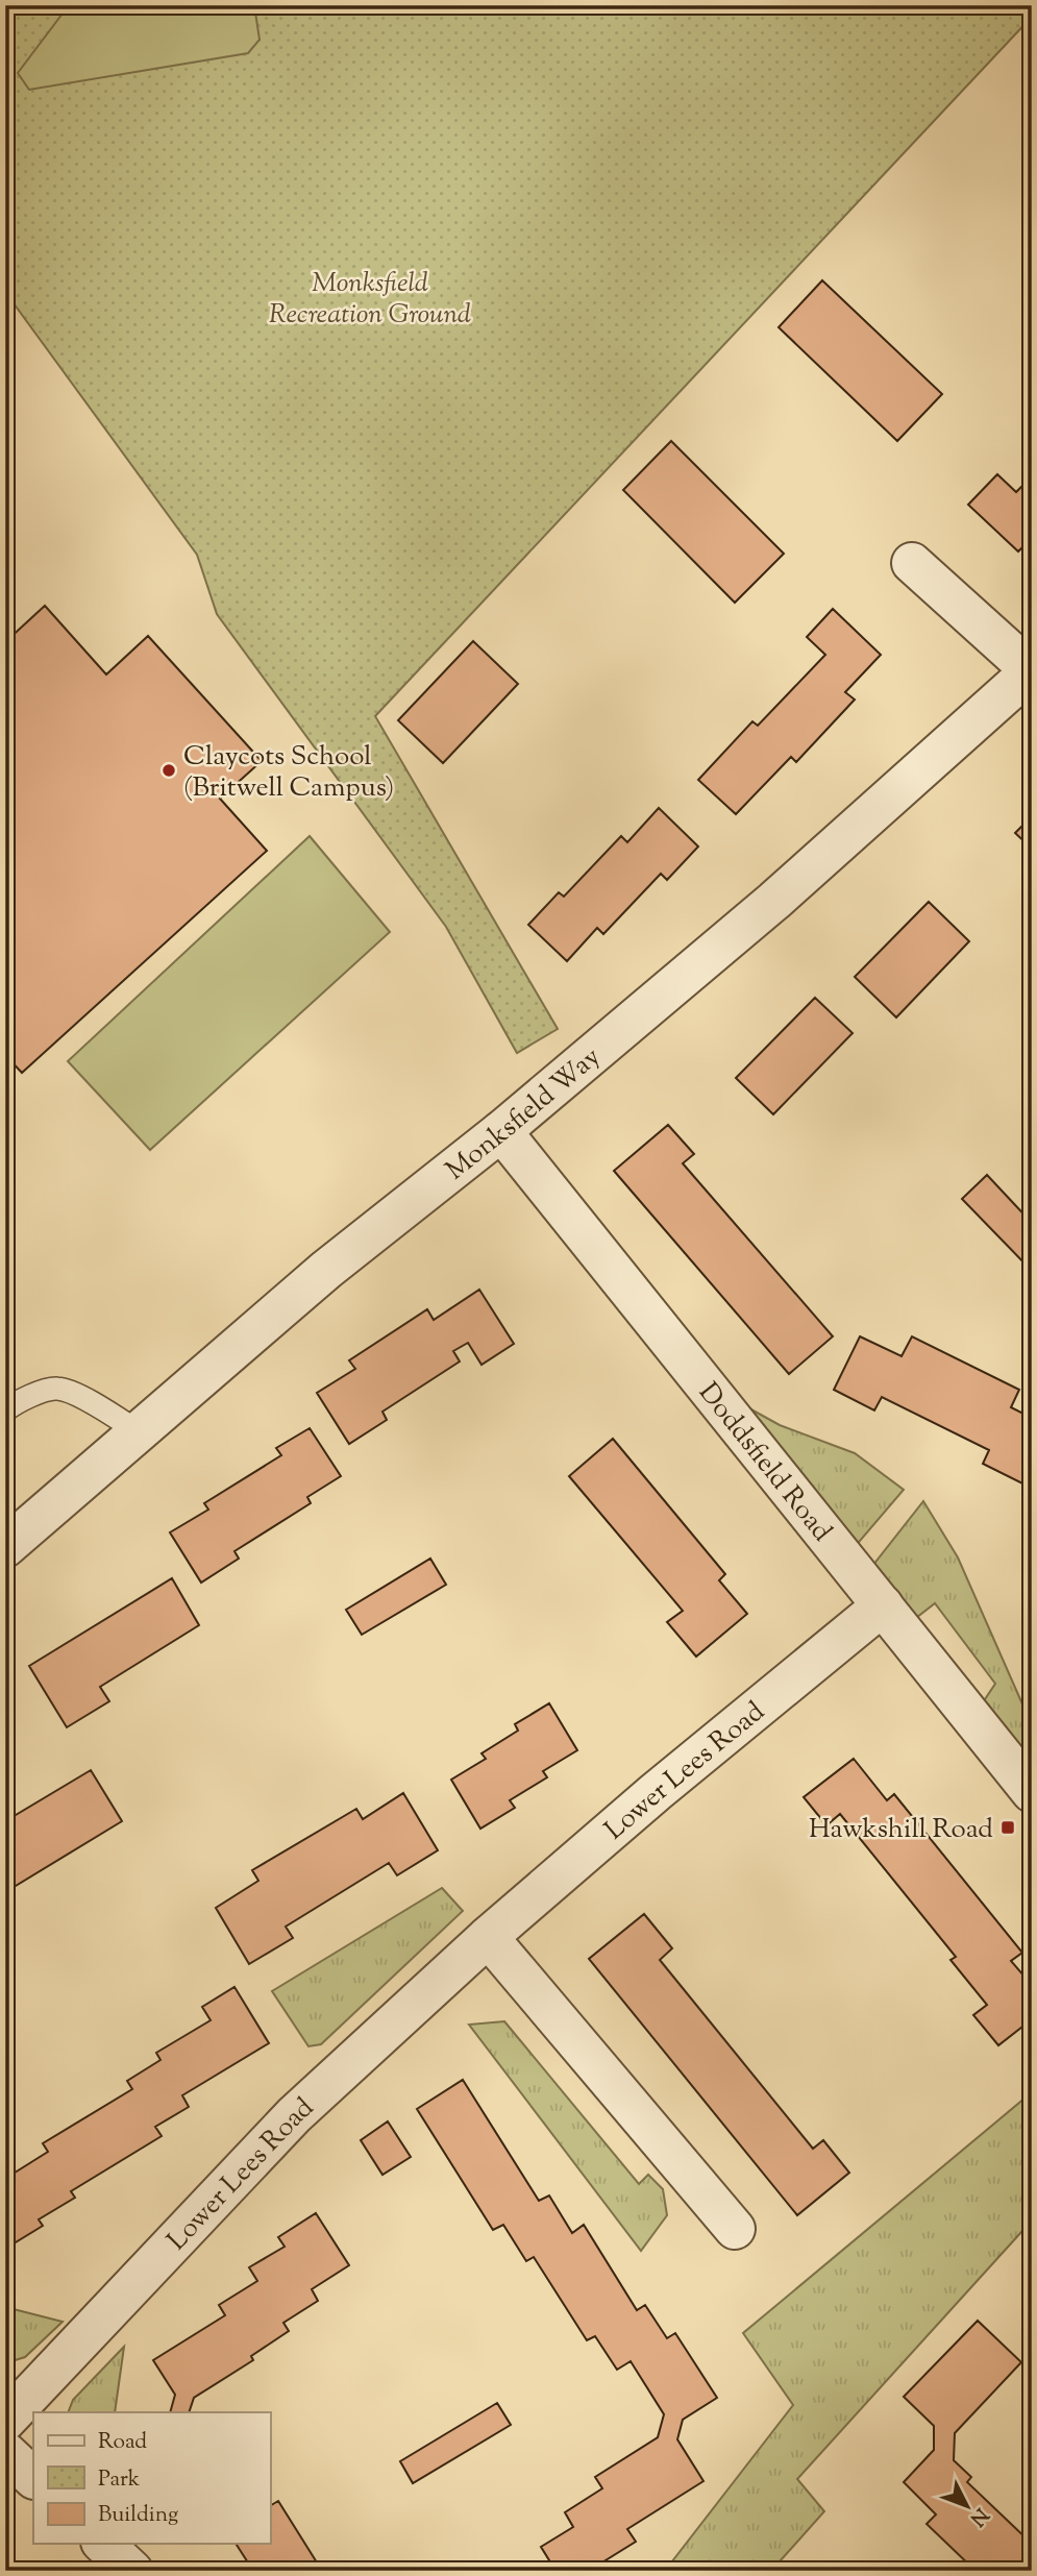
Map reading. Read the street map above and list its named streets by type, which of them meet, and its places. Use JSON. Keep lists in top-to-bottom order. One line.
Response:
{"streets":{"street":["Monksfield Way","Doddsfield Road","Lower Lees Road"]},"crossings":[["Monksfield Way","Doddsfield Road"],["Doddsfield Road","Lower Lees Road"]],"parks":["Monksfield Recreation Ground"],"places":{"other":["Claycots School (Britwell Campus)"],"transit":["Hawkshill Road"]},"legend":["Road","Park","Building"],"north":"bottom right"}
